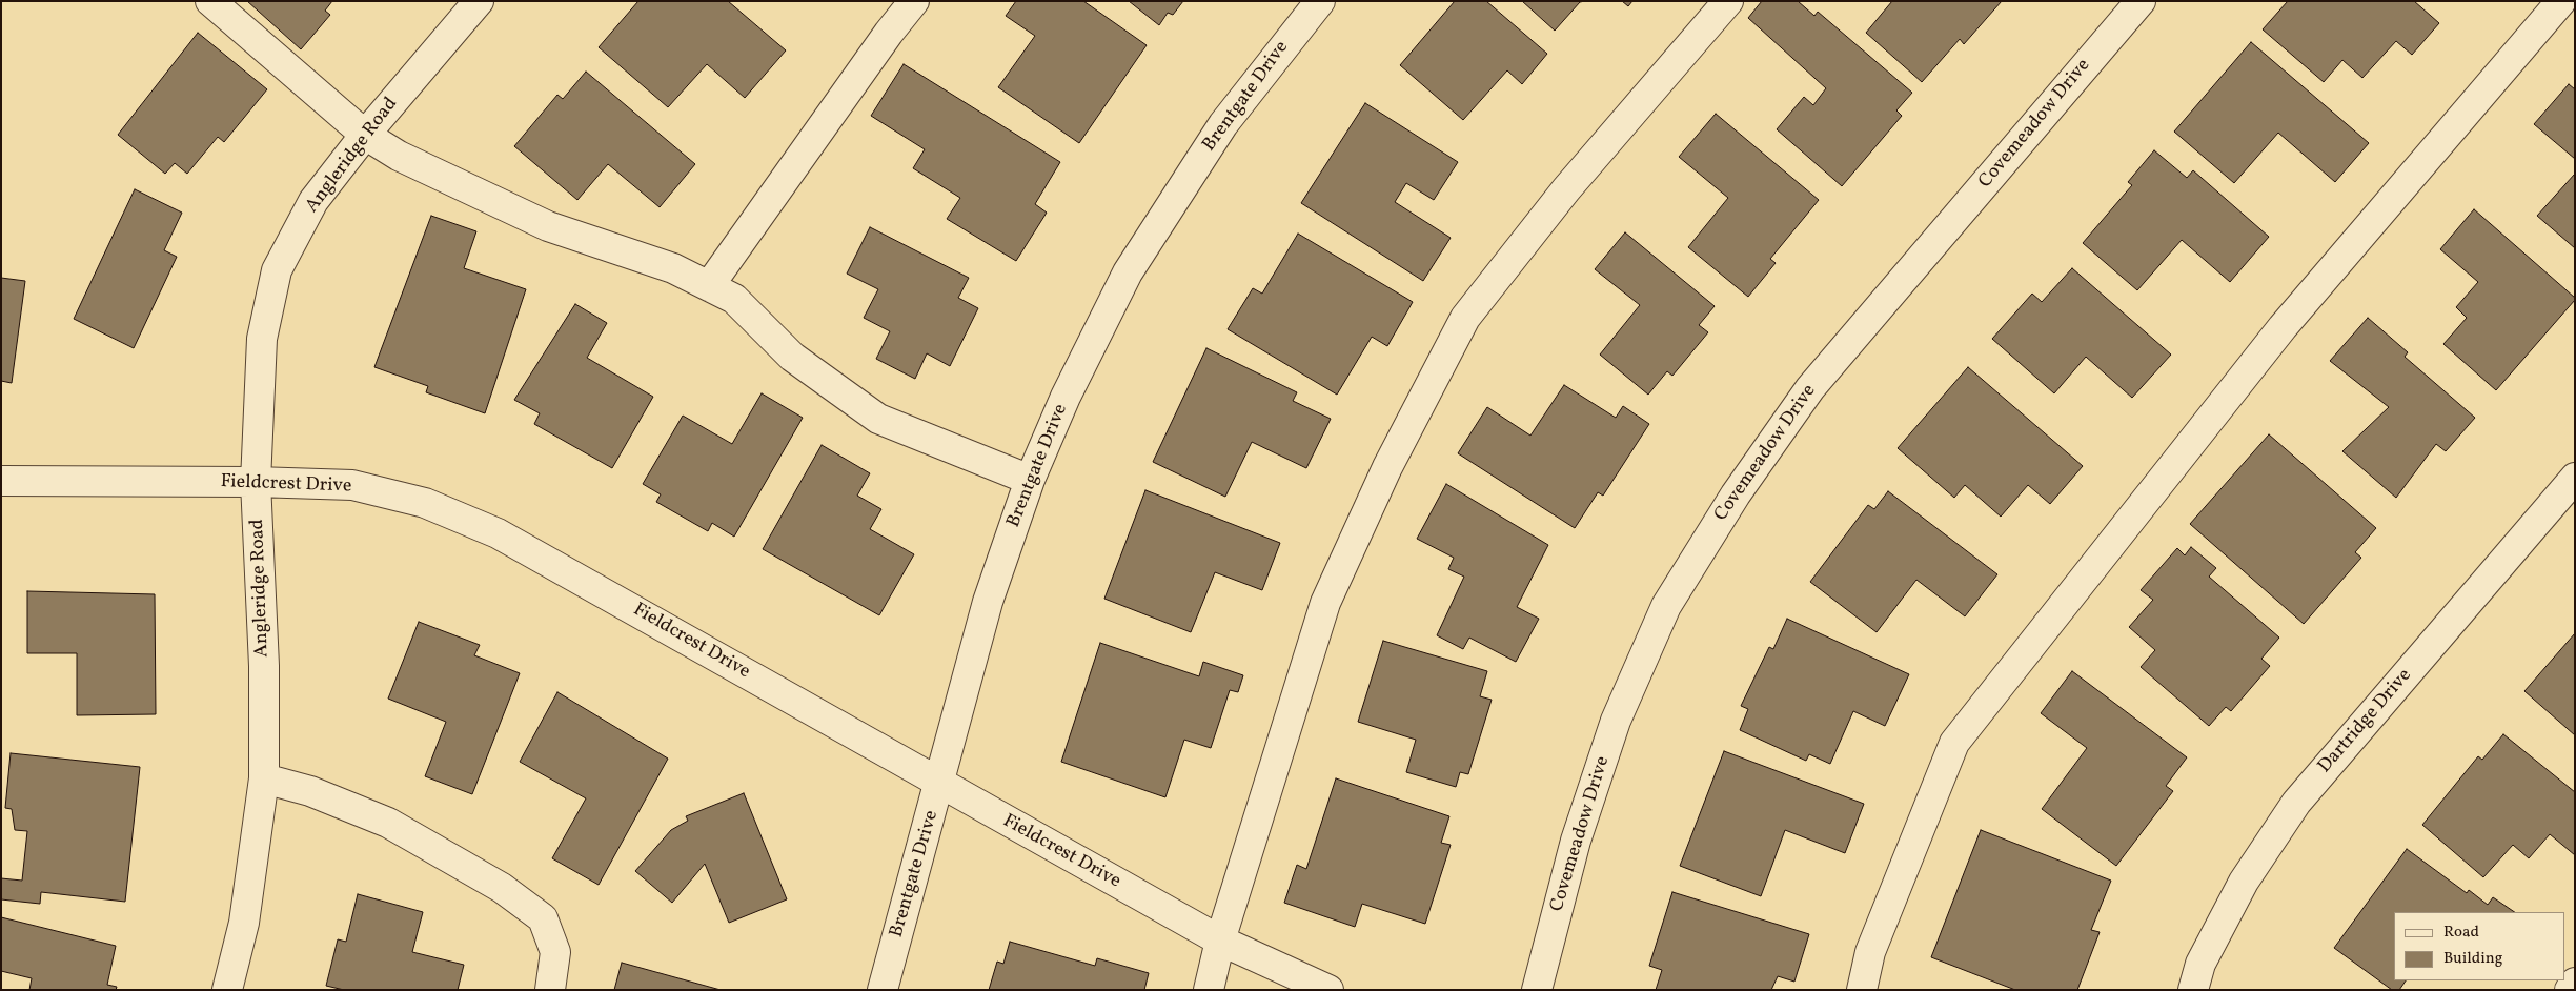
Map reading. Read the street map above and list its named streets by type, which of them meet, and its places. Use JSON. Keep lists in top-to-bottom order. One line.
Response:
{"streets":{"street":["Brentgate Drive","Covemeadow Drive","Angleridge Road","Fieldcrest Drive","Dartridge Drive"]},"crossings":[["Brentgate Drive","Fieldcrest Drive"],["Angleridge Road","Fieldcrest Drive"]],"legend":["Road","Building"]}
